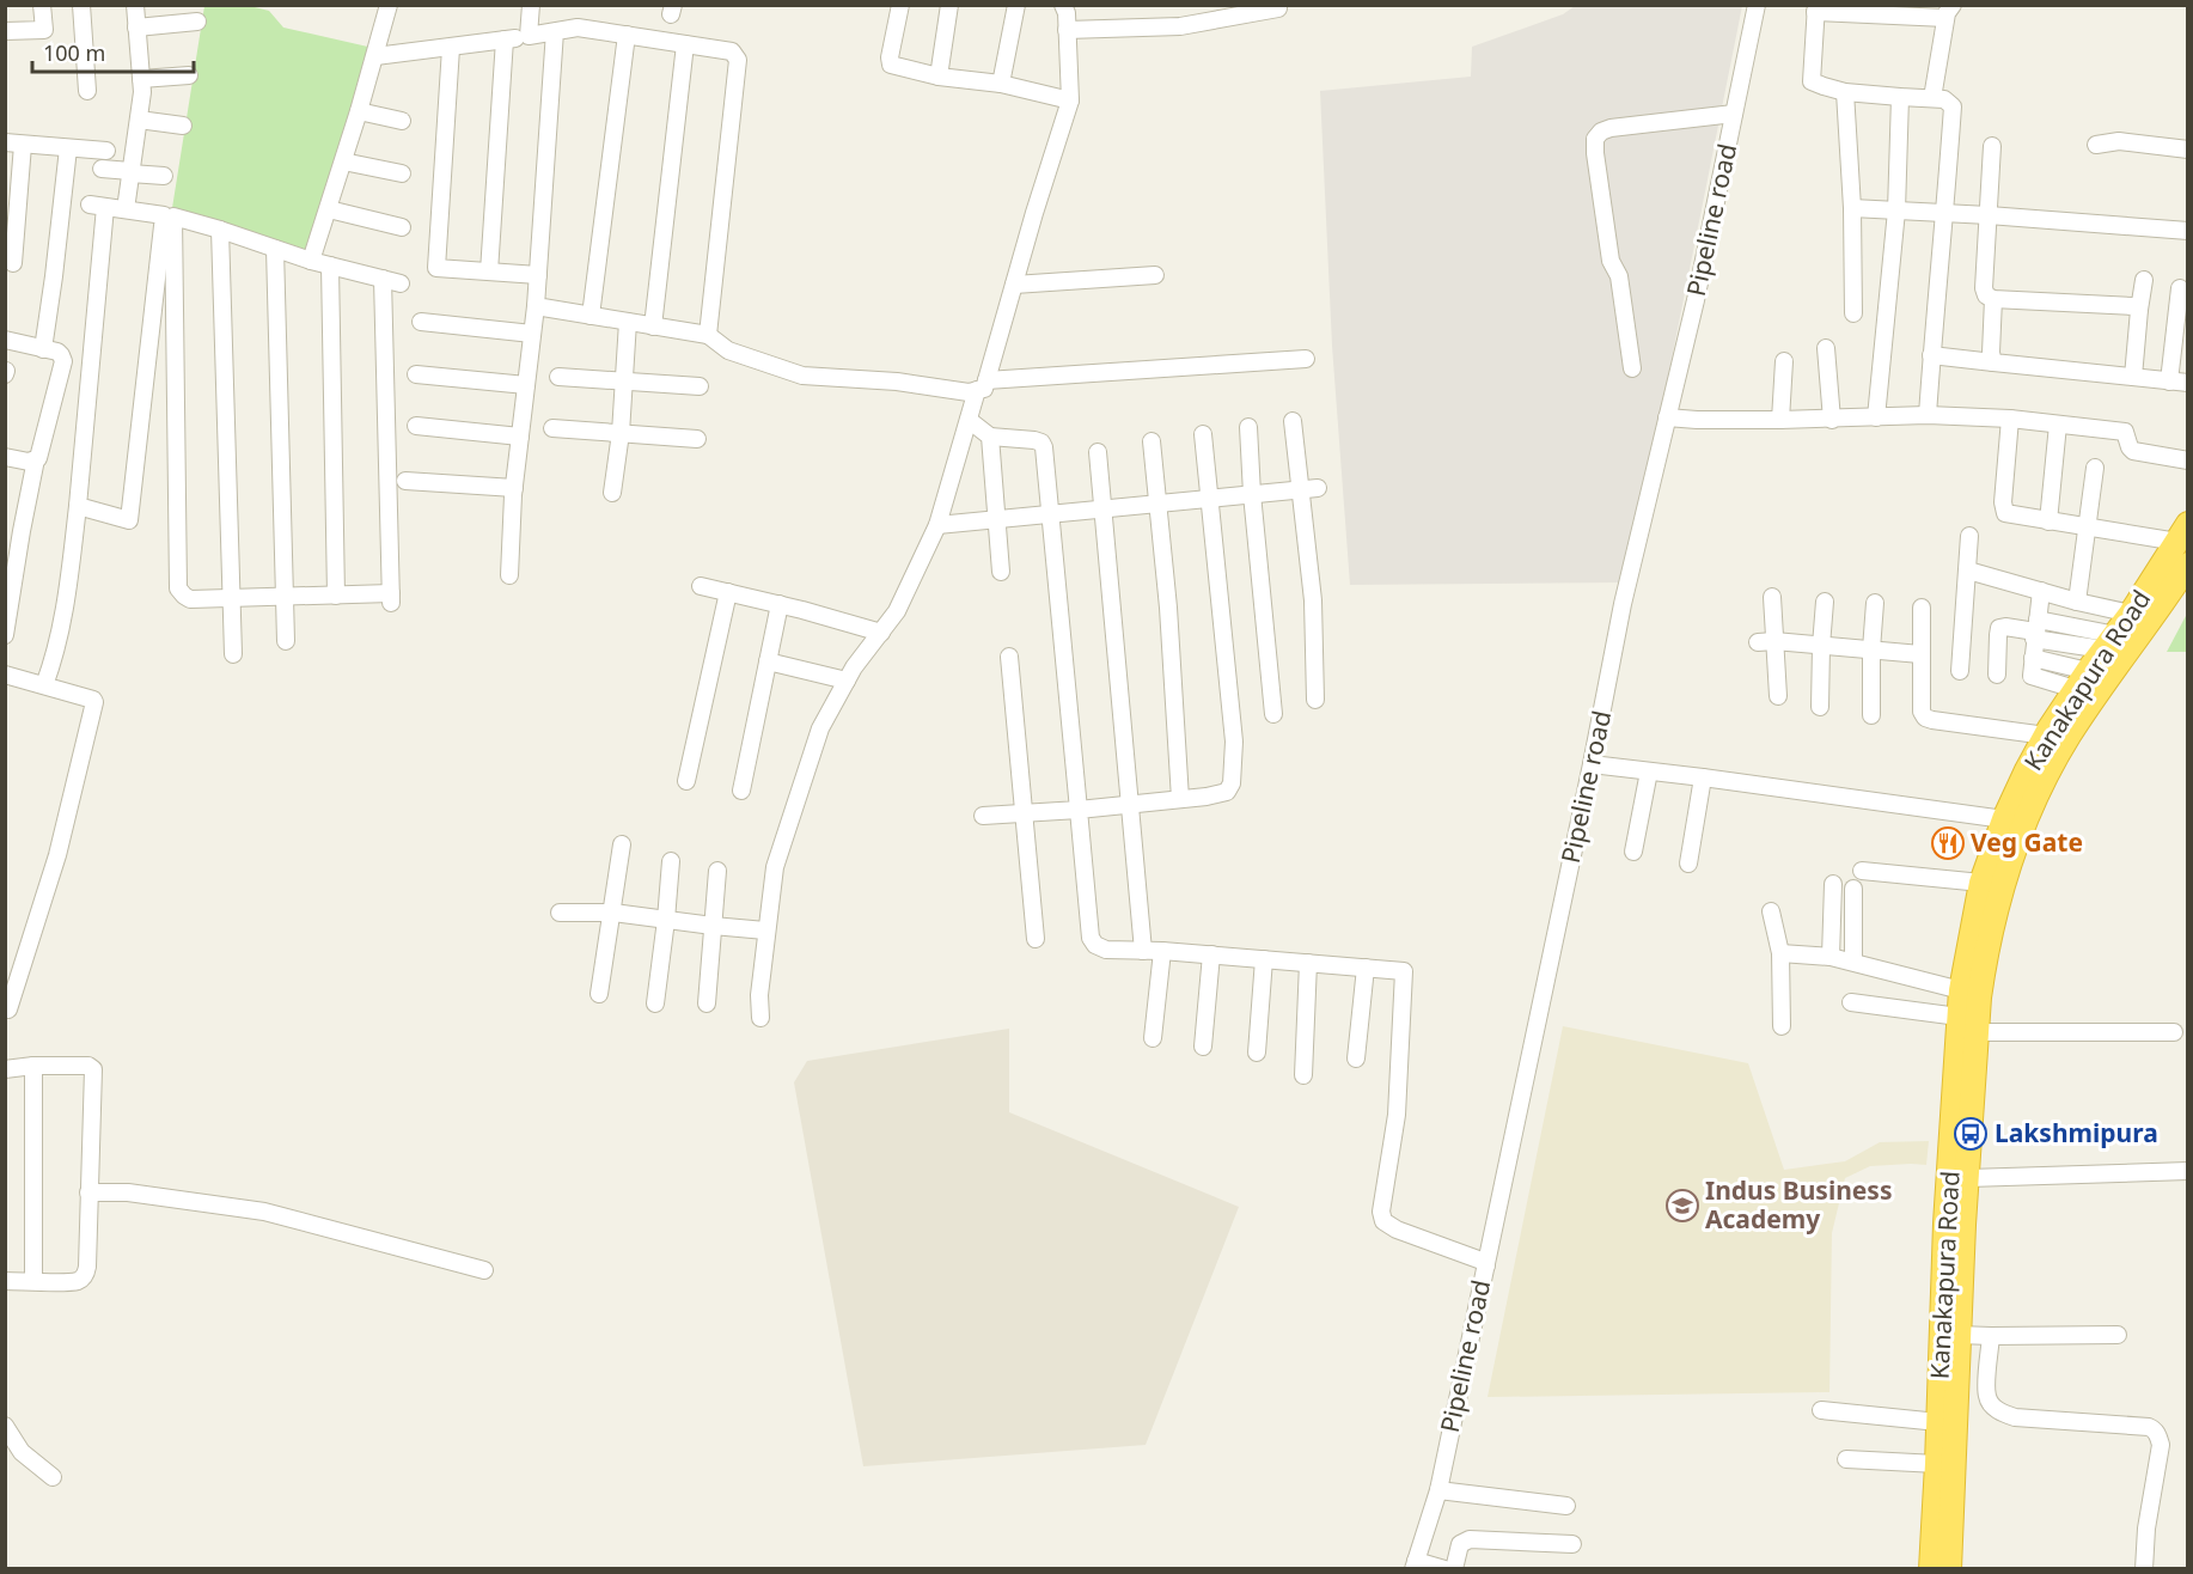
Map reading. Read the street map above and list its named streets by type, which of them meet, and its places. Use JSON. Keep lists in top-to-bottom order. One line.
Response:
{"streets":{"highway":["Kanakapura Road"],"street":["Pipeline road"]},"places":{"restaurant":["Veg Gate"],"bus stop":["Lakshmipura"],"school or university":["Indus Business Academy"]},"scale_bar":"100 m"}
